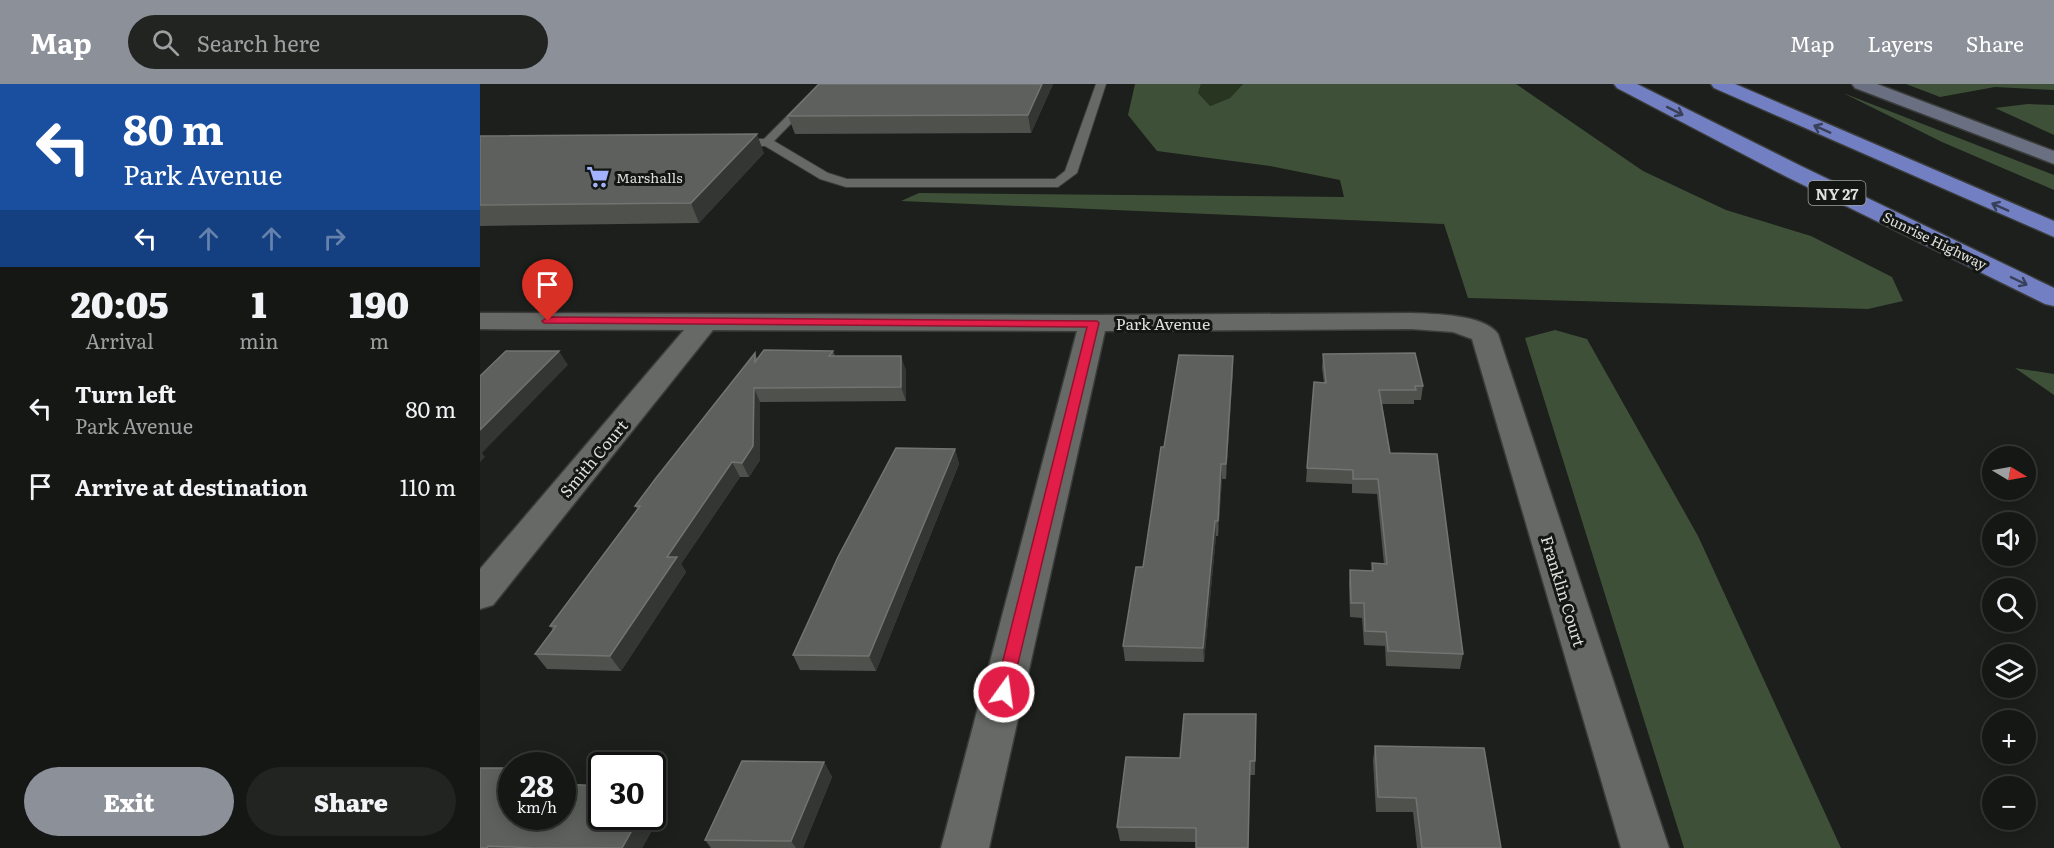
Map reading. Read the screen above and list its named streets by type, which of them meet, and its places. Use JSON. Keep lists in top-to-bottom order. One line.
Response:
{"streets":{"highway":["NY 27","Sunrise Highway"],"street":["Park Avenue","Smith Court","Franklin Court"]},"crossings":[["Park Avenue","Smith Court"],["Park Avenue","Franklin Court"]],"places":{"supermarket":["Marshalls"]},"north":"right","page":{"header":"Map","search":"Search here","nav":["Map","Layers","Share"],"turn":["80 m","Park Avenue"],"eta":["20:05","Arrival","1","min","190","m"],"list":[{"name":"Turn left","note":"Park Avenue","value":"80 m"},{"name":"Arrive at destination","value":"110 m"}],"map_buttons":["+","−"],"speed":"28 km/h","limit":"30","buttons":["Exit","Share"]}}
